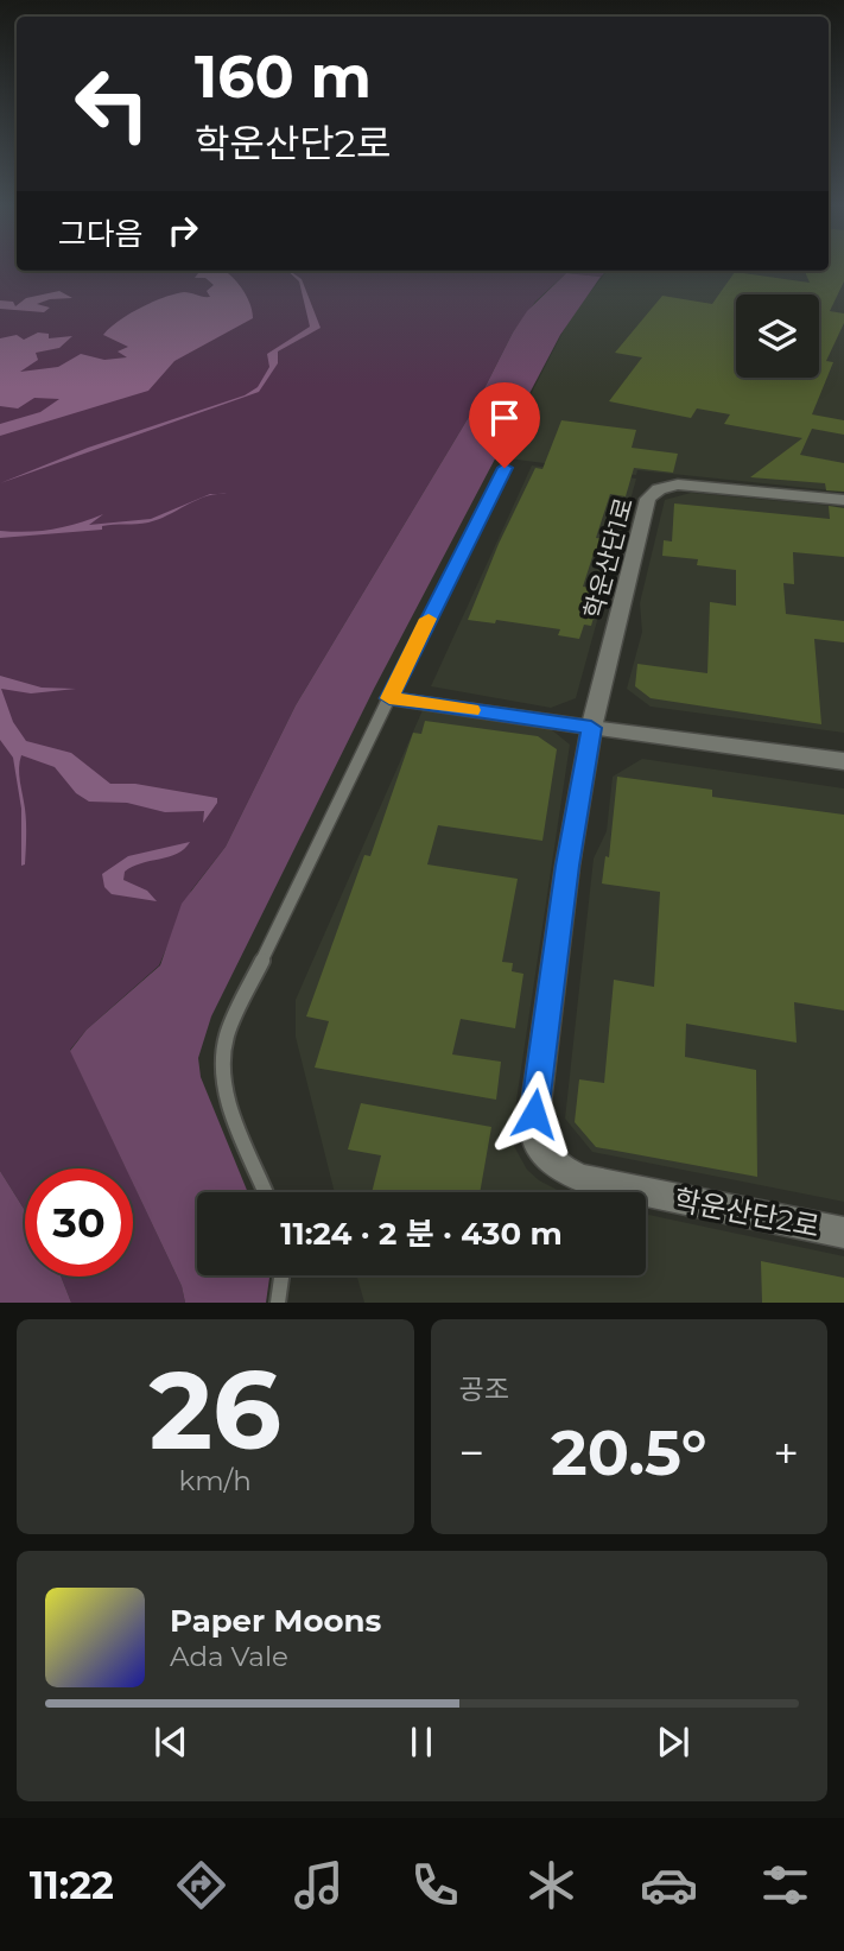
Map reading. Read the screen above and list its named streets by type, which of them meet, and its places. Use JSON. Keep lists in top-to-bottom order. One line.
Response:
{"streets":{"street":["학운산단1로","학운산단2로"]},"crossings":[["학운산단1로","학운산단2로"]],"page":{"turn":["160 m","학운산단2로"],"then":"그다음","limit":"30","trip":"11:24 · 2 분 · 430 m","tile":[["26","km/h"],"공조"],"heat":["−","20.5°","+"],"song":["Paper Moons","Ada Vale"],"tabs":"11:22"}}
